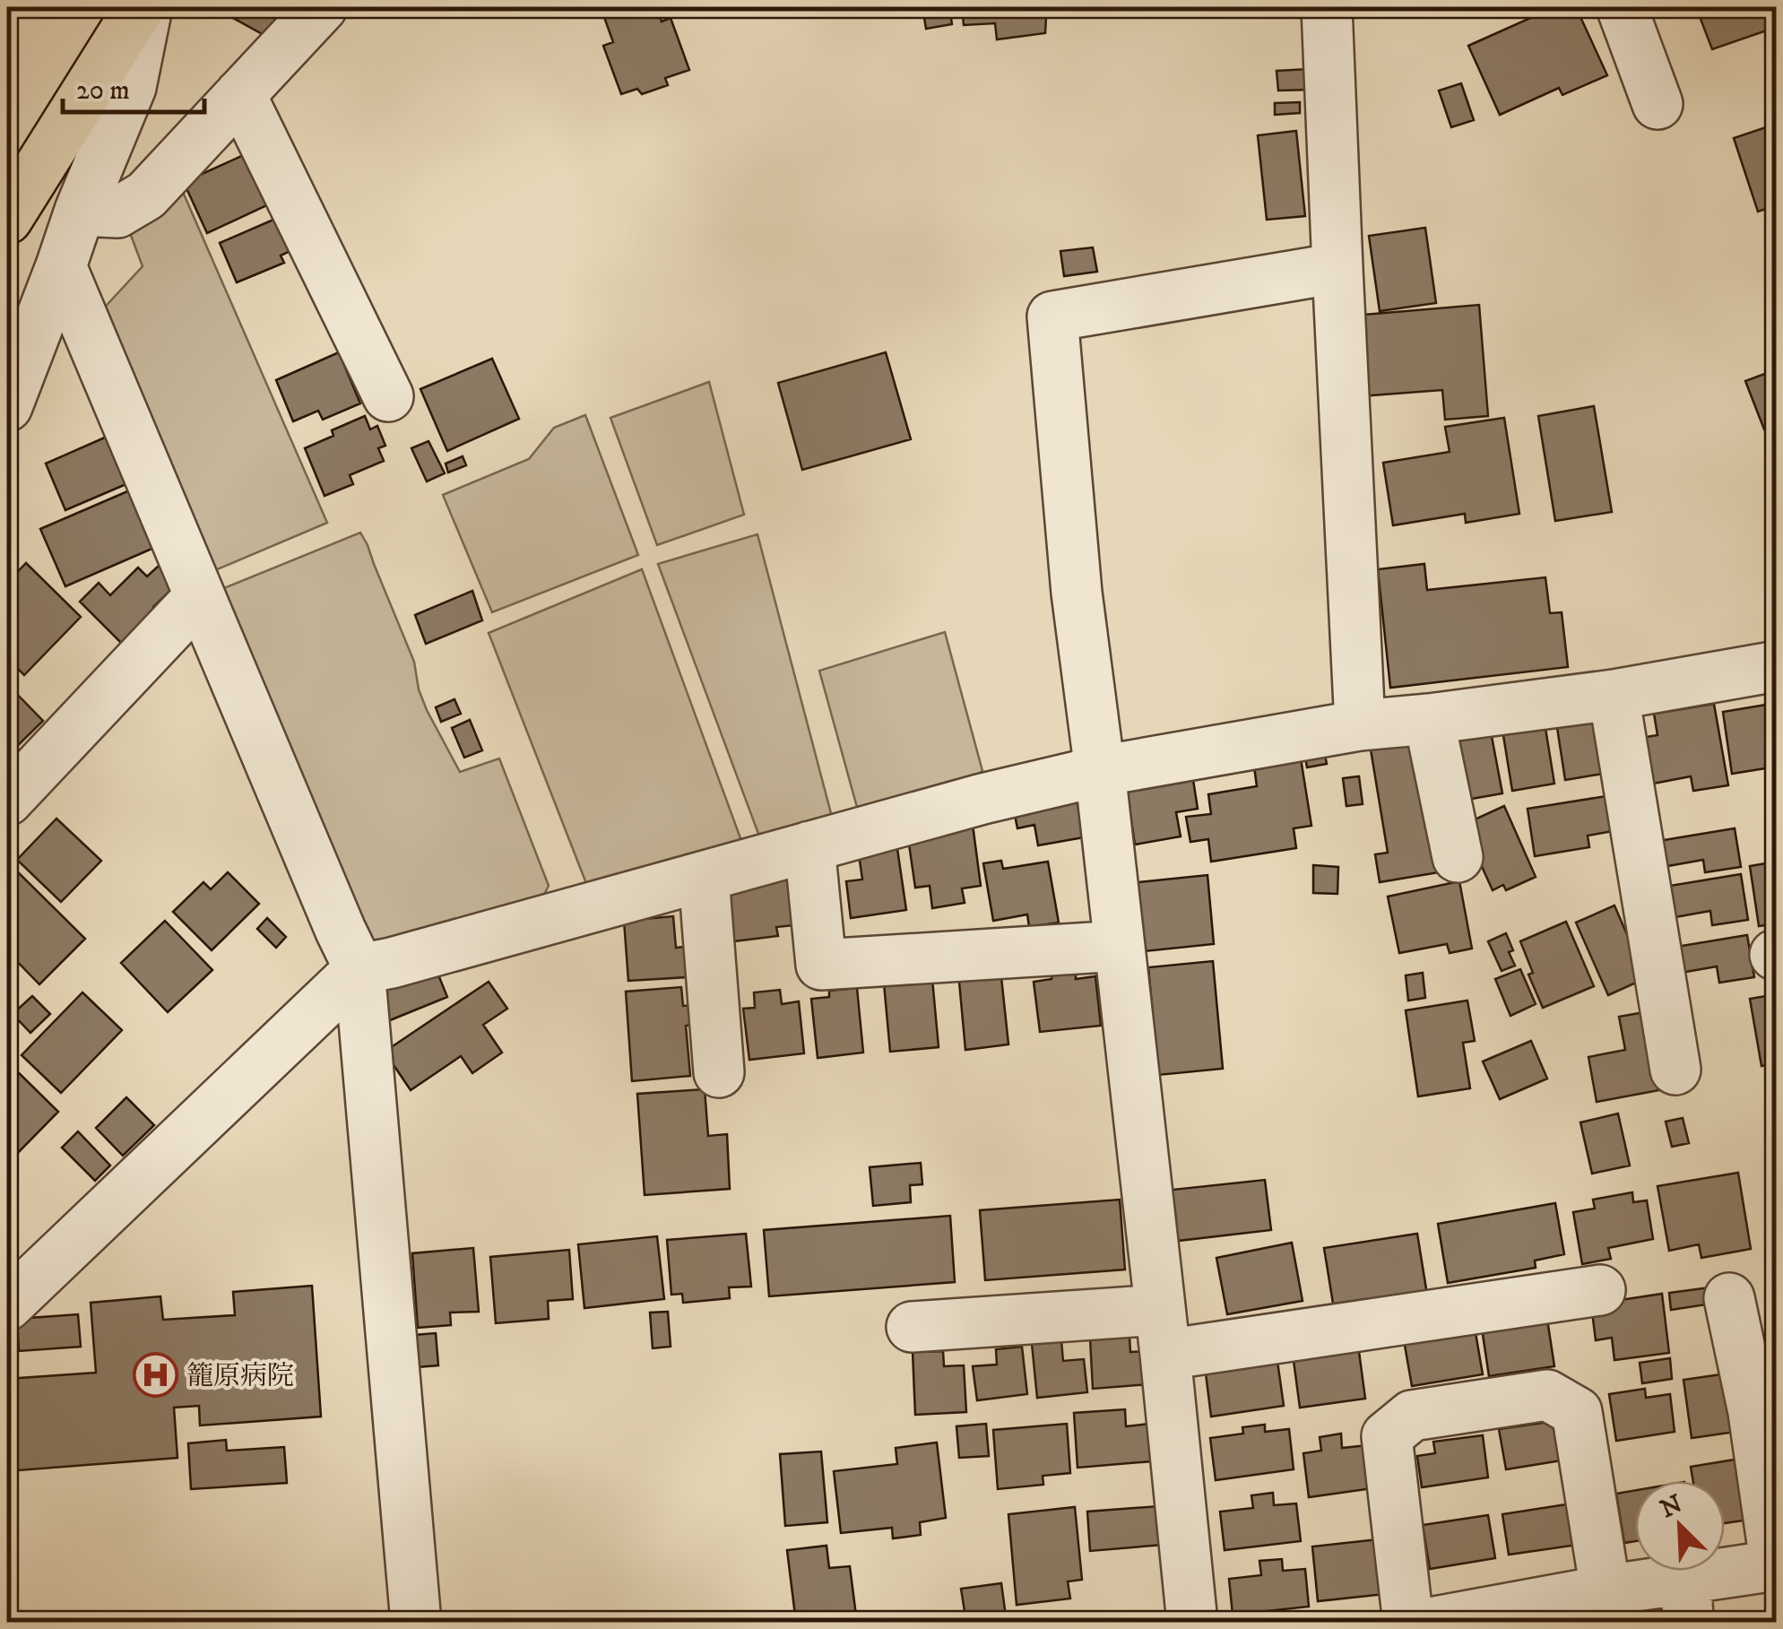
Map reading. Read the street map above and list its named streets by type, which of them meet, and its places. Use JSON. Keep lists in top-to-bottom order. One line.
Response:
{"places":{"hospital":["籠原病院"]},"scale_bar":"20 m","north":"top left"}
